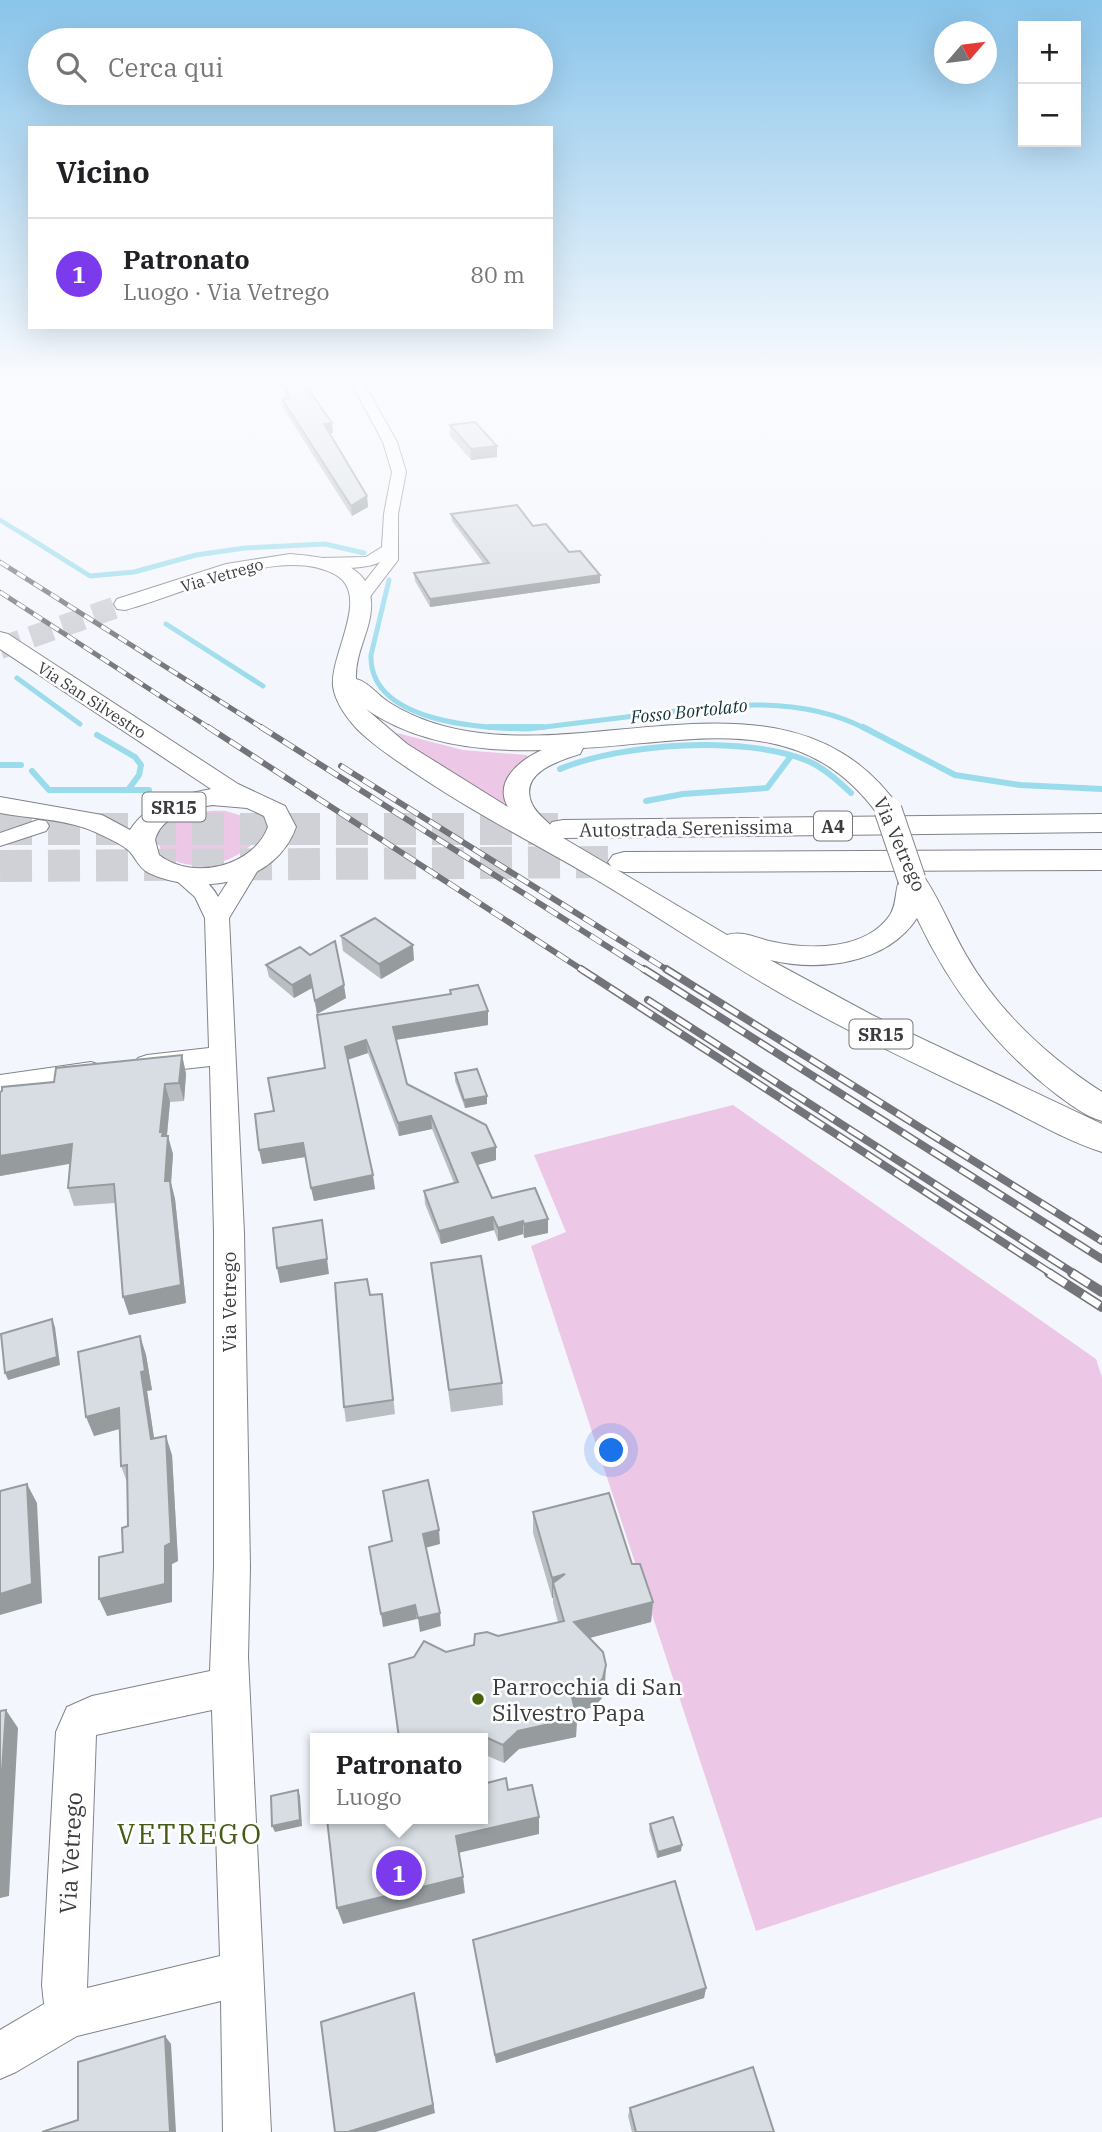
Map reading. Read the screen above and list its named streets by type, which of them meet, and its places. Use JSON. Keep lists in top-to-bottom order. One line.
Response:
{"streets":{"highway":["A4","Autostrada Serenissima"],"main road":["Via Vetrego","Via San Silvestro","SR15"]},"crossings":[["Via Vetrego","Via San Silvestro"],["Via Vetrego","SR15"],["Via San Silvestro","SR15"],["SR15","Autostrada Serenissima"]],"districts":["VETREGO"],"water":["Fosso Bortolato"],"places":["Parrocchia di San Silvestro Papa"],"north":"top right","page":{"map_buttons":["+","−"],"search":"Cerca qui","heading":"Vicino","list":[{"mark":"1","name":"Patronato","note":"Luogo · Via Vetrego","value":"80 m"}],"popup":["Patronato","Luogo"],"pins":"1"}}
